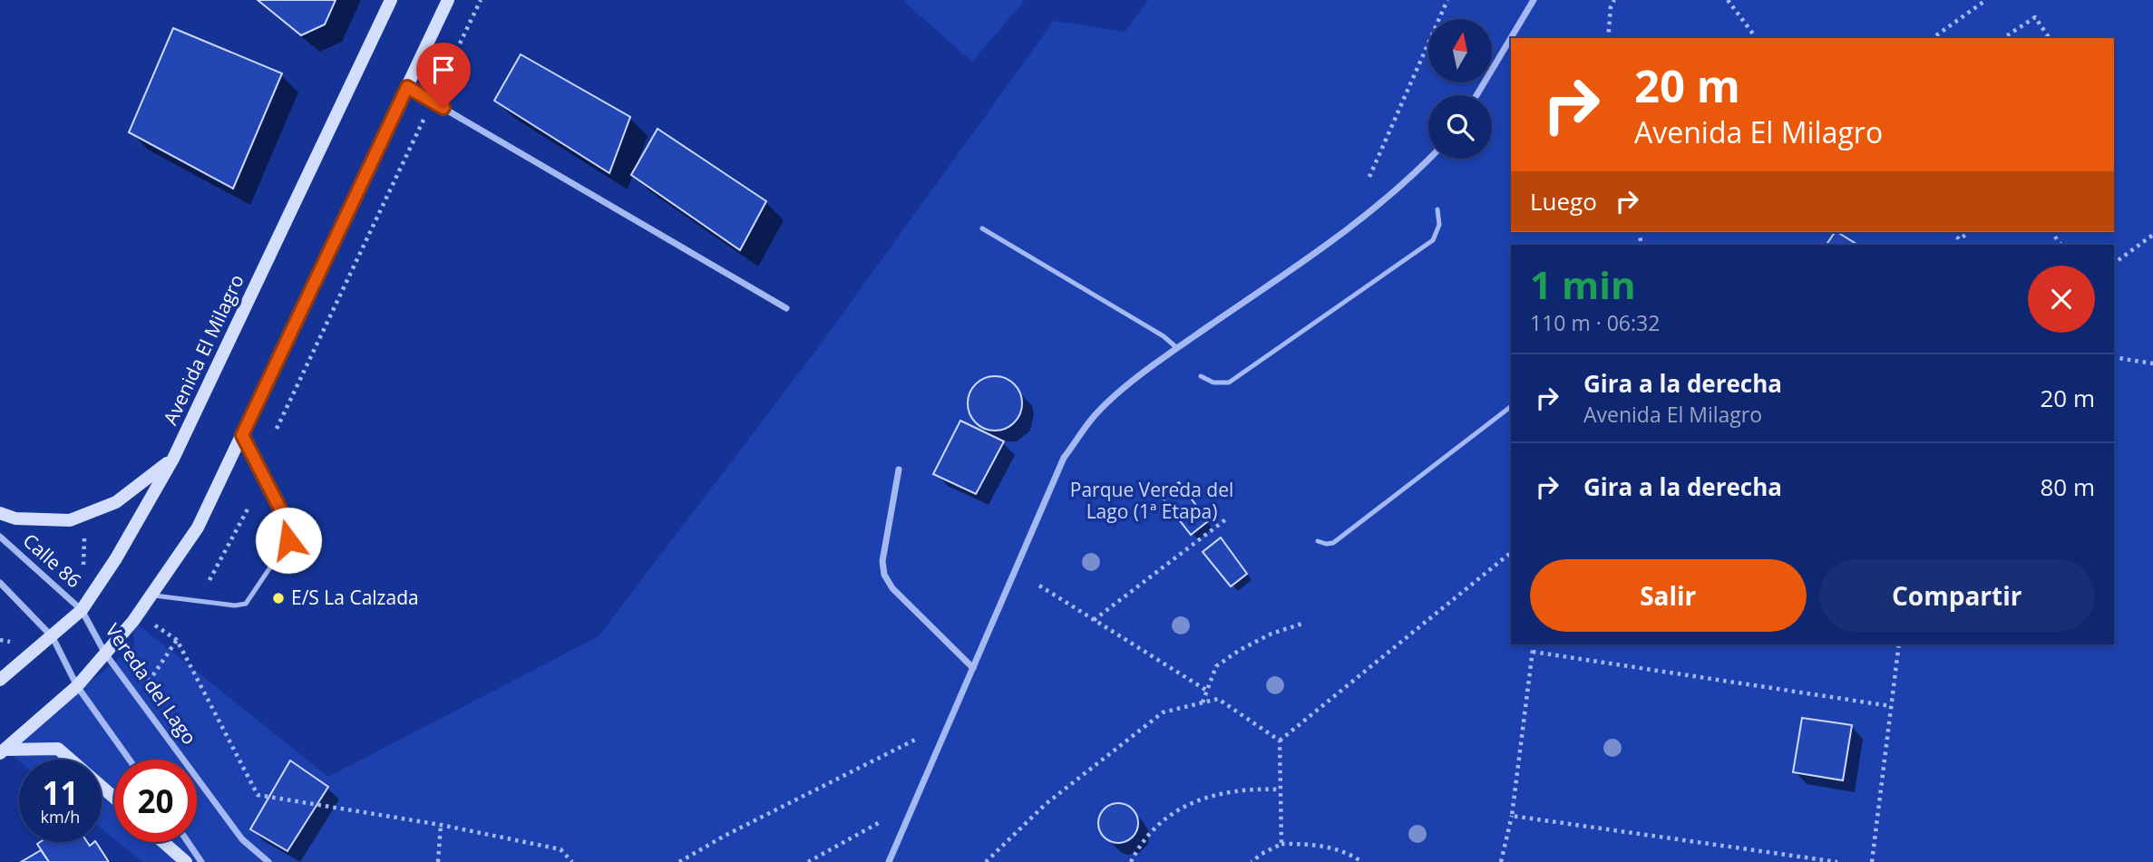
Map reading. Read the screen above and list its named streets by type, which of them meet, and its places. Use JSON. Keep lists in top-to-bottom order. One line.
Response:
{"streets":{"main road":["Avenida El Milagro"],"street":["Calle 86","Vereda del Lago"]},"crossings":[["Avenida El Milagro","Calle 86"],["Avenida El Milagro","Vereda del Lago"],["Calle 86","Vereda del Lago"]],"parks":["Parque Vereda del Lago (1ª Etapa)"],"places":["E/S La Calzada"],"north":"top","page":{"turn":["20 m","Avenida El Milagro"],"then":"Luego","heading":["1 min","110 m · 06:32"],"list":[{"name":"Gira a la derecha","note":"Avenida El Milagro","value":"20 m"},{"name":"Gira a la derecha","value":"80 m"}],"buttons":["Salir","Compartir"],"speed":"11 km/h","limit":"20"}}
